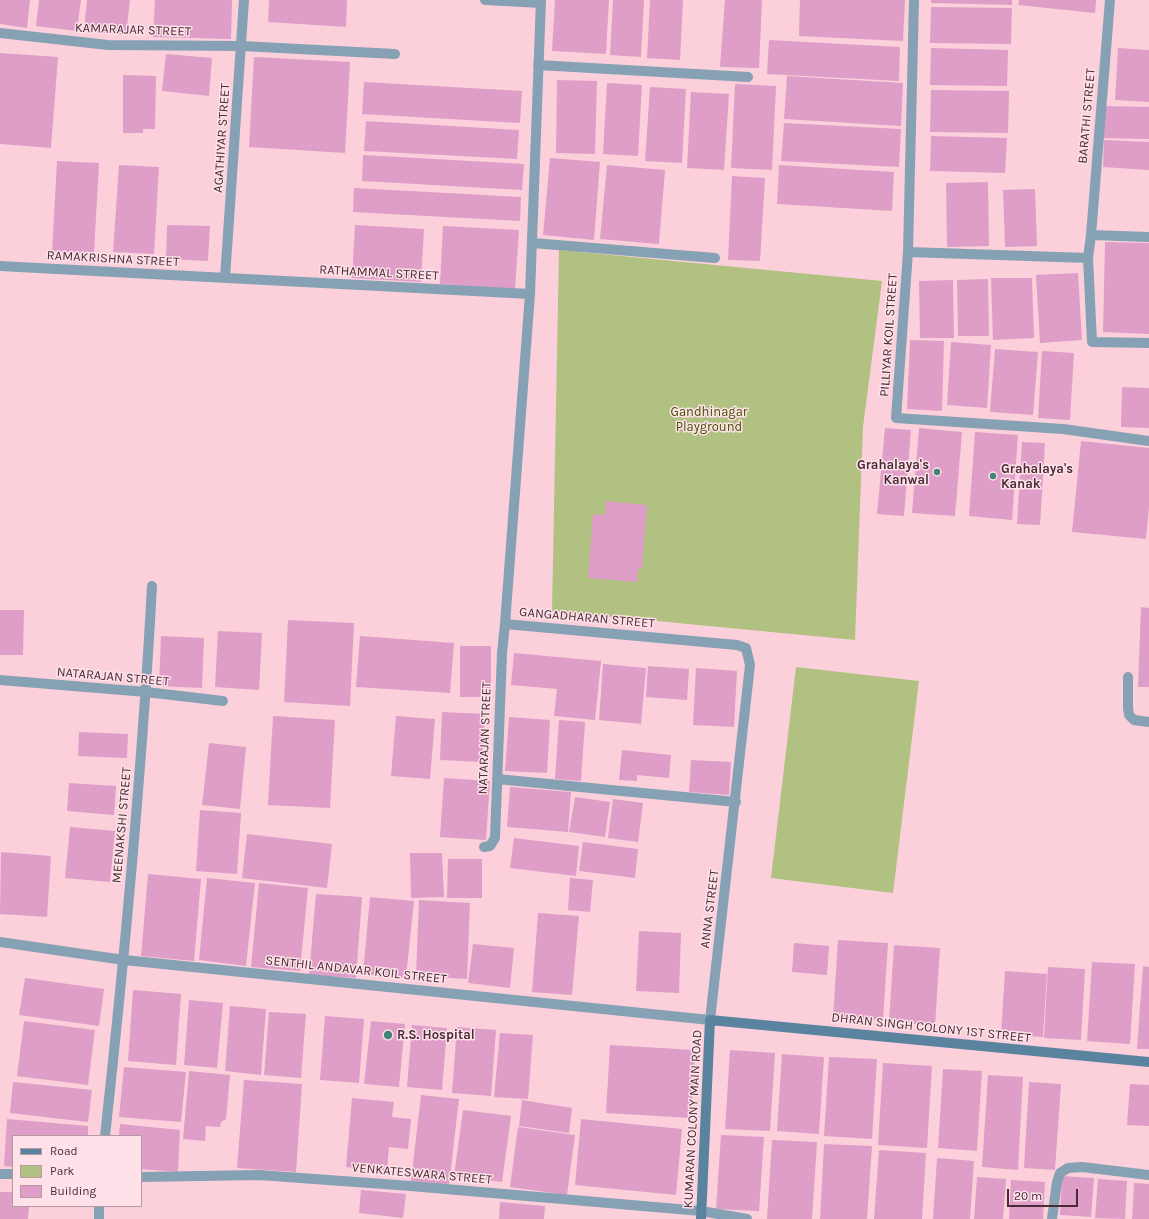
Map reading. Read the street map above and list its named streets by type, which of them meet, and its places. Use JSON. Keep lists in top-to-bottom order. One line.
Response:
{"streets":{"street":["KAMARAJAR STREET","BARATHI STREET","AGATHIYAR STREET","RAMAKRISHNA STREET","RATHAMMAL STREET","PILLIYAR KOIL STREET","GANGADHARAN STREET","NATARAJAN STREET","MEENAKSHI STREET","ANNA STREET","SENTHIL ANDAVAR KOIL STREET","DHRAN SINGH COLONY 1ST STREET","KUMARAN COLONY MAIN ROAD","VENKATESWARA STREET"]},"crossings":[["KAMARAJAR STREET","AGATHIYAR STREET"],["AGATHIYAR STREET","RAMAKRISHNA STREET"],["AGATHIYAR STREET","RATHAMMAL STREET"],["RAMAKRISHNA STREET","RATHAMMAL STREET"],["RATHAMMAL STREET","GANGADHARAN STREET"],["GANGADHARAN STREET","NATARAJAN STREET"],["GANGADHARAN STREET","ANNA STREET"],["NATARAJAN STREET","MEENAKSHI STREET"],["MEENAKSHI STREET","SENTHIL ANDAVAR KOIL STREET"],["ANNA STREET","SENTHIL ANDAVAR KOIL STREET"],["ANNA STREET","DHRAN SINGH COLONY 1ST STREET"],["ANNA STREET","KUMARAN COLONY MAIN ROAD"],["SENTHIL ANDAVAR KOIL STREET","DHRAN SINGH COLONY 1ST STREET"],["SENTHIL ANDAVAR KOIL STREET","KUMARAN COLONY MAIN ROAD"],["DHRAN SINGH COLONY 1ST STREET","KUMARAN COLONY MAIN ROAD"],["KUMARAN COLONY MAIN ROAD","VENKATESWARA STREET"]],"parks":["Gandhinagar Playground"],"places":["Grahalaya's Kanwal","Grahalaya's Kanak","R.S. Hospital"],"legend":["Road","Park","Building"],"scale_bar":"20 m"}
